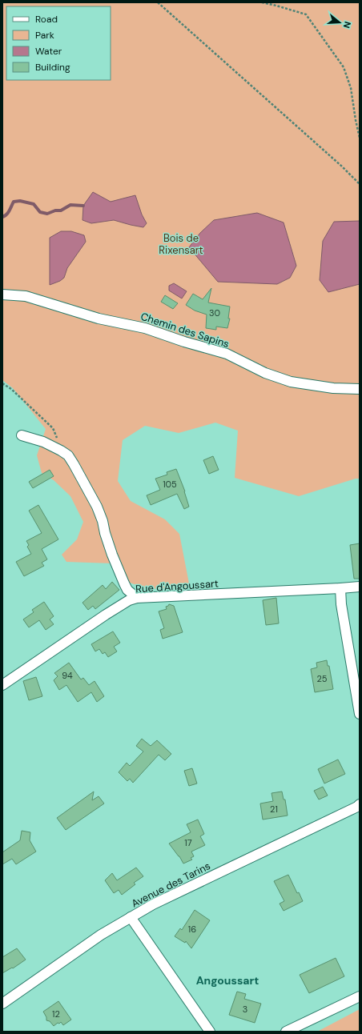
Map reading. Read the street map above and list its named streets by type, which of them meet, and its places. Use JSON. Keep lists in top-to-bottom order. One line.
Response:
{"streets":{"street":["Chemin des Sapins","Rue d'Angoussart","Avenue des Tarins"]},"districts":["Angoussart"],"parks":["Bois de Rixensart"],"house_numbers":["30","105","94","25","21","17","16","3","12"],"legend":["Road","Park","Water","Building"],"north":"right"}
